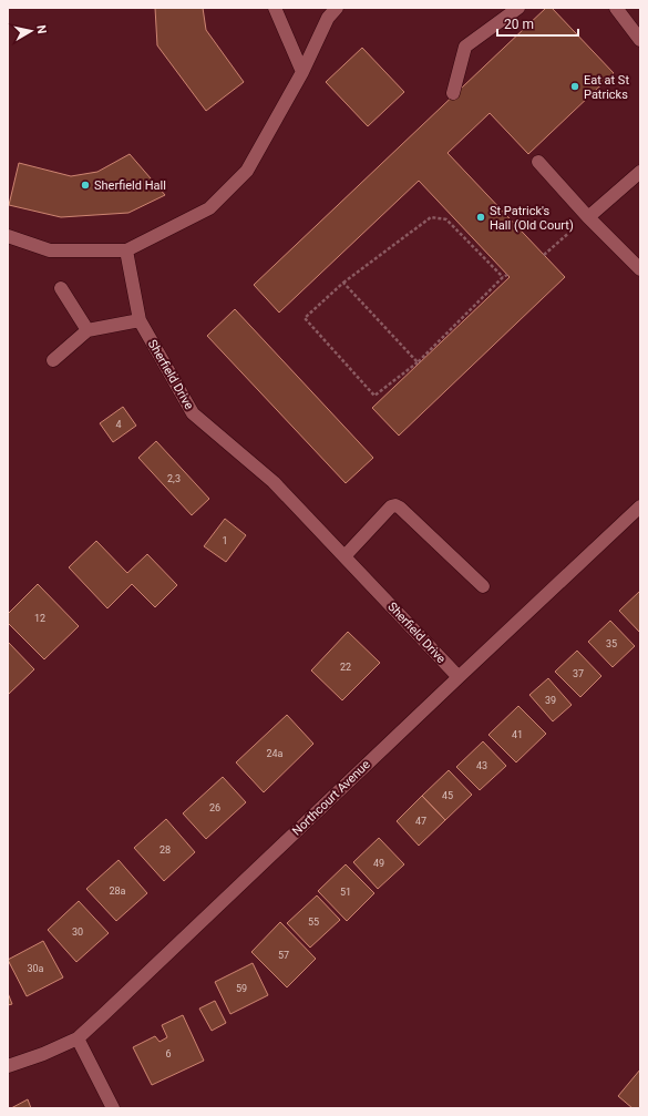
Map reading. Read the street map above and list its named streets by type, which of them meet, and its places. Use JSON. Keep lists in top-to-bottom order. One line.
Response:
{"streets":{"street":["Sherfield Drive","Northcourt Avenue"]},"crossings":[["Sherfield Drive","Northcourt Avenue"]],"places":["Eat at St Patricks","Sherfield Hall","St Patrick's Hall (Old Court)"],"house_numbers":["4","2,3","1","12","35","22","37","39","41","24a","43","45","26","47","28","49","28a","51","55","30","57","30a","59","6"],"scale_bar":"20 m","north":"right"}
